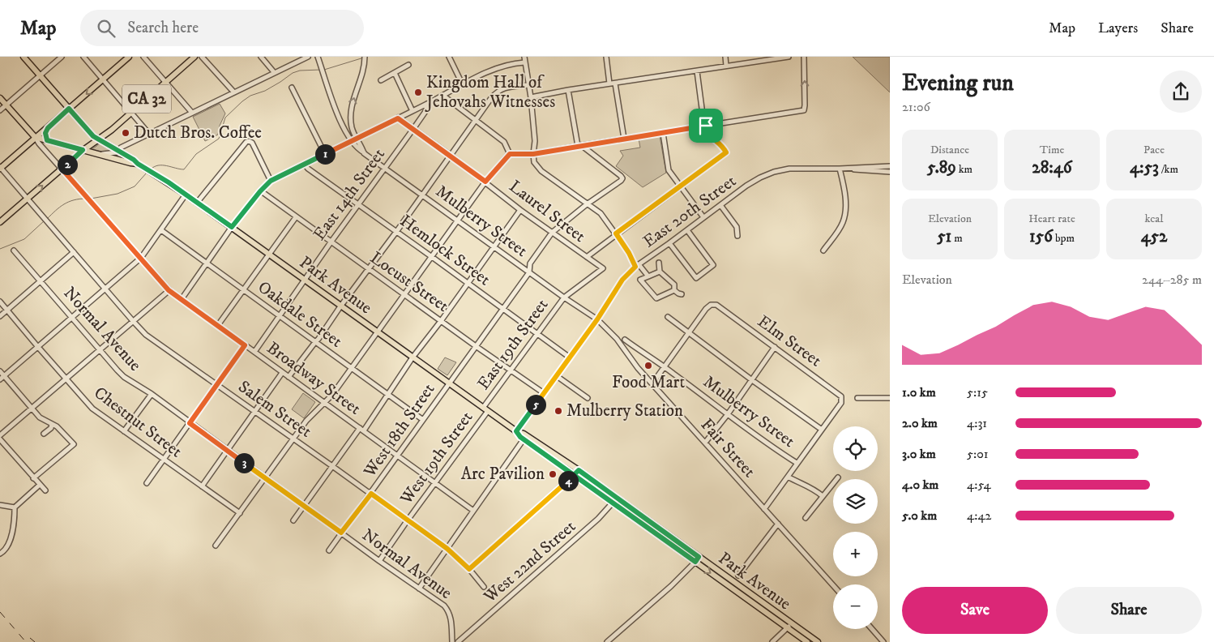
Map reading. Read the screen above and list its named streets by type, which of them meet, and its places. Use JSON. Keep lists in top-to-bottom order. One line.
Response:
{"streets":{"main road":["CA 32","Park Avenue","Broadway Street"],"street":["East 14th Street","Laurel Street","East 20th Street","Mulberry Street","Hemlock Street","Locust Street","Oakdale Street","Normal Avenue","Elm Street","East 19th Street","Salem Street","Chestnut Street","West 18th Street","Fair Street","West 19th Street","West 22nd Street"]},"crossings":[["CA 32","Park Avenue"],["CA 32","Broadway Street"],["CA 32","Salem Street"],["East 14th Street","Laurel Street"],["East 14th Street","Mulberry Street"],["East 14th Street","Hemlock Street"],["East 14th Street","Locust Street"],["East 14th Street","Park Avenue"],["East 14th Street","Oakdale Street"],["East 14th Street","Broadway Street"],["Laurel Street","Mulberry Street"],["Laurel Street","East 19th Street"],["Laurel Street","West 18th Street"],["East 20th Street","Mulberry Street"],["East 20th Street","Hemlock Street"],["East 20th Street","Locust Street"],["East 20th Street","Park Avenue"],["East 20th Street","Fair Street"],["Mulberry Street","East 19th Street"],["Mulberry Street","West 18th Street"],["Mulberry Street","Fair Street"],["Hemlock Street","East 19th Street"],["Hemlock Street","West 18th Street"],["Locust Street","East 19th Street"],["Locust Street","West 18th Street"],["Park Avenue","East 19th Street"],["Park Avenue","West 18th Street"],["Park Avenue","West 19th Street"],["Park Avenue","West 22nd Street"],["Oakdale Street","West 18th Street"],["Normal Avenue","West 18th Street"],["Normal Avenue","West 19th Street"],["East 19th Street","West 19th Street"],["Broadway Street","West 18th Street"],["Broadway Street","West 19th Street"],["Salem Street","West 18th Street"],["Salem Street","West 19th Street"]],"places":["Kingdom Hall of Jehovahs Witnesses","Dutch Bros. Coffee","Food Mart","Mulberry Station","Arc Pavilion"],"page":{"header":"Map","search":"Search here","nav":["Map","Layers","Share"],"heading":["Evening run","21:06"],"stats":[["Distance","5.89 km"],["Time","28:46"],["Pace","4:53 /km"],["Elevation","51 m"],["Heart rate","156 bpm"],["kcal","452"]],"pins":["1","2","5","3","4"],"chart":["Elevation","244–285 m"],"list":[{"name":"1.0 km","note":"5:15"},{"name":"2.0 km","note":"4:31"},{"name":"3.0 km","note":"5:01"},{"name":"4.0 km","note":"4:54"},{"name":"5.0 km","note":"4:42"}],"map_buttons":["+","−"],"buttons":["Save","Share"]}}
